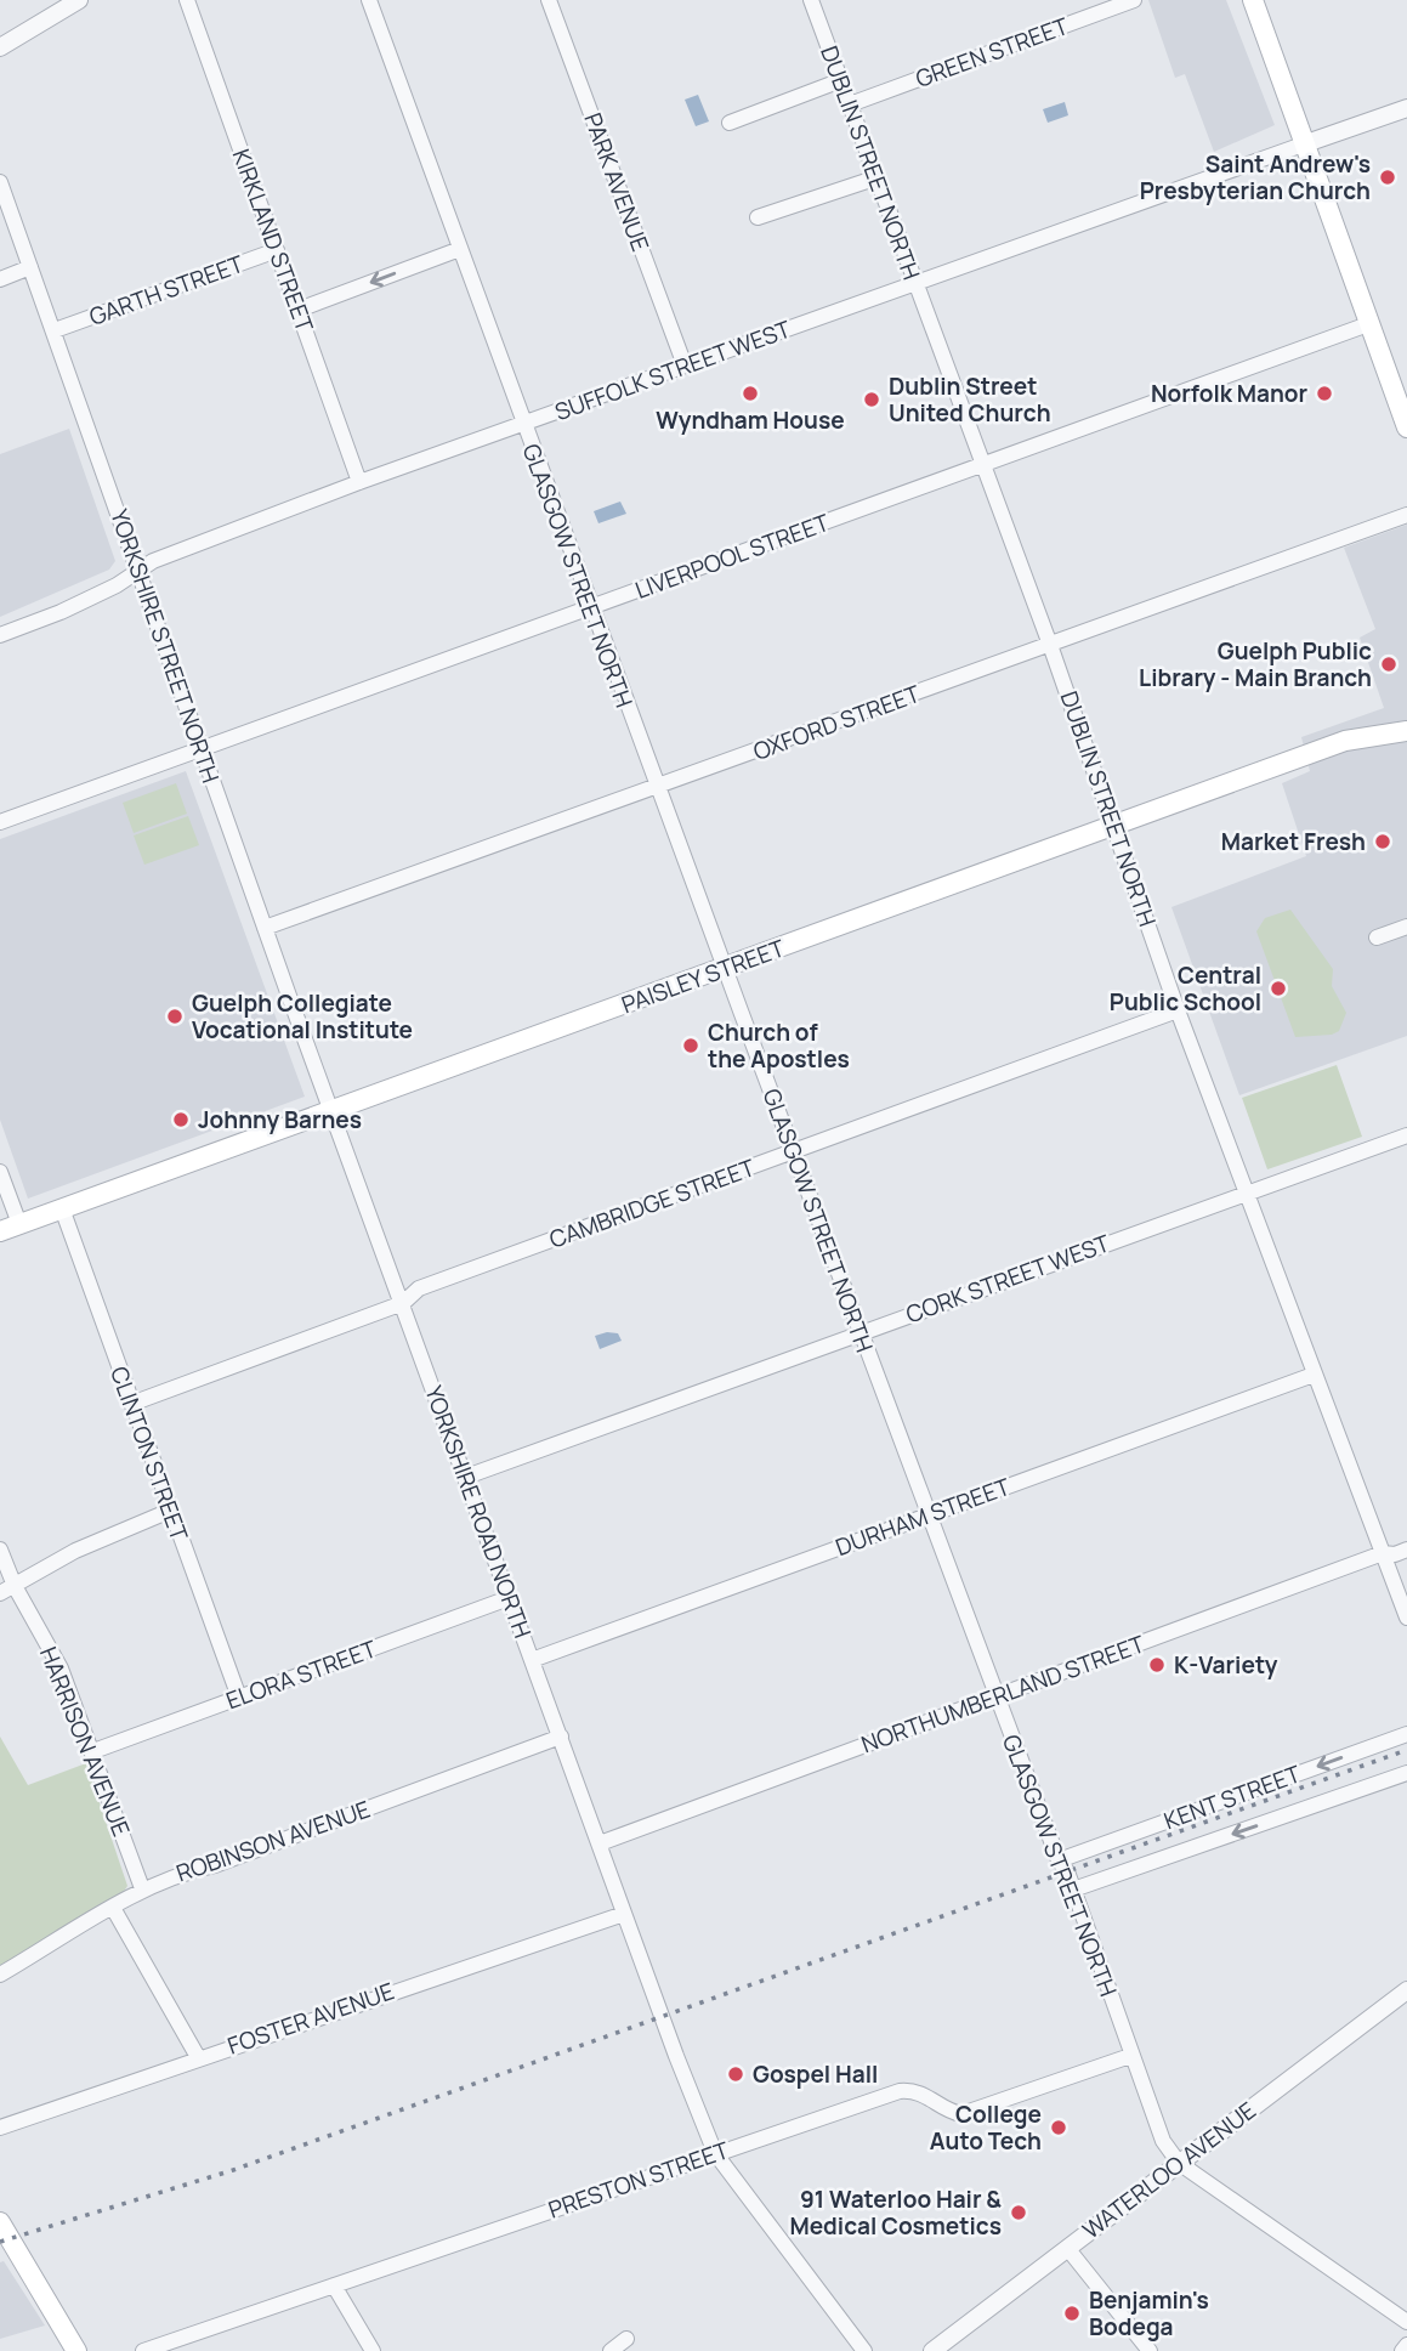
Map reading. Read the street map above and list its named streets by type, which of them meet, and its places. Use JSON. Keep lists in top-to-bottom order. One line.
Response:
{"streets":{"main road":["PAISLEY STREET"],"street":["GREEN STREET","DUBLIN STREET NORTH","PARK AVENUE","KIRKLAND STREET","GARTH STREET","SUFFOLK STREET WEST","LIVERPOOL STREET","GLASGOW STREET NORTH","YORKSHIRE STREET NORTH","OXFORD STREET","CAMBRIDGE STREET","CORK STREET WEST","CLINTON STREET","YORKSHIRE ROAD NORTH","DURHAM STREET","ELORA STREET","NORTHUMBERLAND STREET","HARRISON AVENUE","KENT STREET","ROBINSON AVENUE","FOSTER AVENUE","WATERLOO AVENUE","PRESTON STREET"]},"crossings":[["GREEN STREET","DUBLIN STREET NORTH"],["DUBLIN STREET NORTH","SUFFOLK STREET WEST"],["DUBLIN STREET NORTH","LIVERPOOL STREET"],["DUBLIN STREET NORTH","OXFORD STREET"],["DUBLIN STREET NORTH","PAISLEY STREET"],["DUBLIN STREET NORTH","CAMBRIDGE STREET"],["DUBLIN STREET NORTH","CORK STREET WEST"],["DUBLIN STREET NORTH","DURHAM STREET"],["DUBLIN STREET NORTH","NORTHUMBERLAND STREET"],["PARK AVENUE","SUFFOLK STREET WEST"],["KIRKLAND STREET","GARTH STREET"],["KIRKLAND STREET","SUFFOLK STREET WEST"],["GARTH STREET","YORKSHIRE STREET NORTH"],["SUFFOLK STREET WEST","GLASGOW STREET NORTH"],["SUFFOLK STREET WEST","YORKSHIRE STREET NORTH"],["LIVERPOOL STREET","GLASGOW STREET NORTH"],["LIVERPOOL STREET","YORKSHIRE STREET NORTH"],["GLASGOW STREET NORTH","OXFORD STREET"],["GLASGOW STREET NORTH","PAISLEY STREET"],["GLASGOW STREET NORTH","CAMBRIDGE STREET"],["GLASGOW STREET NORTH","CORK STREET WEST"],["GLASGOW STREET NORTH","DURHAM STREET"],["GLASGOW STREET NORTH","NORTHUMBERLAND STREET"],["GLASGOW STREET NORTH","KENT STREET"],["GLASGOW STREET NORTH","WATERLOO AVENUE"],["GLASGOW STREET NORTH","PRESTON STREET"],["YORKSHIRE STREET NORTH","OXFORD STREET"],["YORKSHIRE STREET NORTH","PAISLEY STREET"],["YORKSHIRE STREET NORTH","YORKSHIRE ROAD NORTH"],["PAISLEY STREET","CLINTON STREET"],["PAISLEY STREET","YORKSHIRE ROAD NORTH"],["CAMBRIDGE STREET","CLINTON STREET"],["CAMBRIDGE STREET","YORKSHIRE ROAD NORTH"],["CORK STREET WEST","YORKSHIRE ROAD NORTH"],["CLINTON STREET","ELORA STREET"],["YORKSHIRE ROAD NORTH","DURHAM STREET"],["YORKSHIRE ROAD NORTH","ELORA STREET"],["YORKSHIRE ROAD NORTH","NORTHUMBERLAND STREET"],["YORKSHIRE ROAD NORTH","ROBINSON AVENUE"],["YORKSHIRE ROAD NORTH","FOSTER AVENUE"],["ELORA STREET","HARRISON AVENUE"],["HARRISON AVENUE","ROBINSON AVENUE"]],"one_way":["KENT STREET"],"places":["Saint Andrew's Presbyterian Church","Wyndham House","Norfolk Manor","Dublin Street United Church","Guelph Public Library - Main Branch","Market Fresh","Central Public School","Guelph Collegiate Vocational Institute","Church of the Apostles","Johnny Barnes","K-Variety","Gospel Hall","College Auto Tech","91 Waterloo Hair & Medical Cosmetics","Benjamin's Bodega"]}
